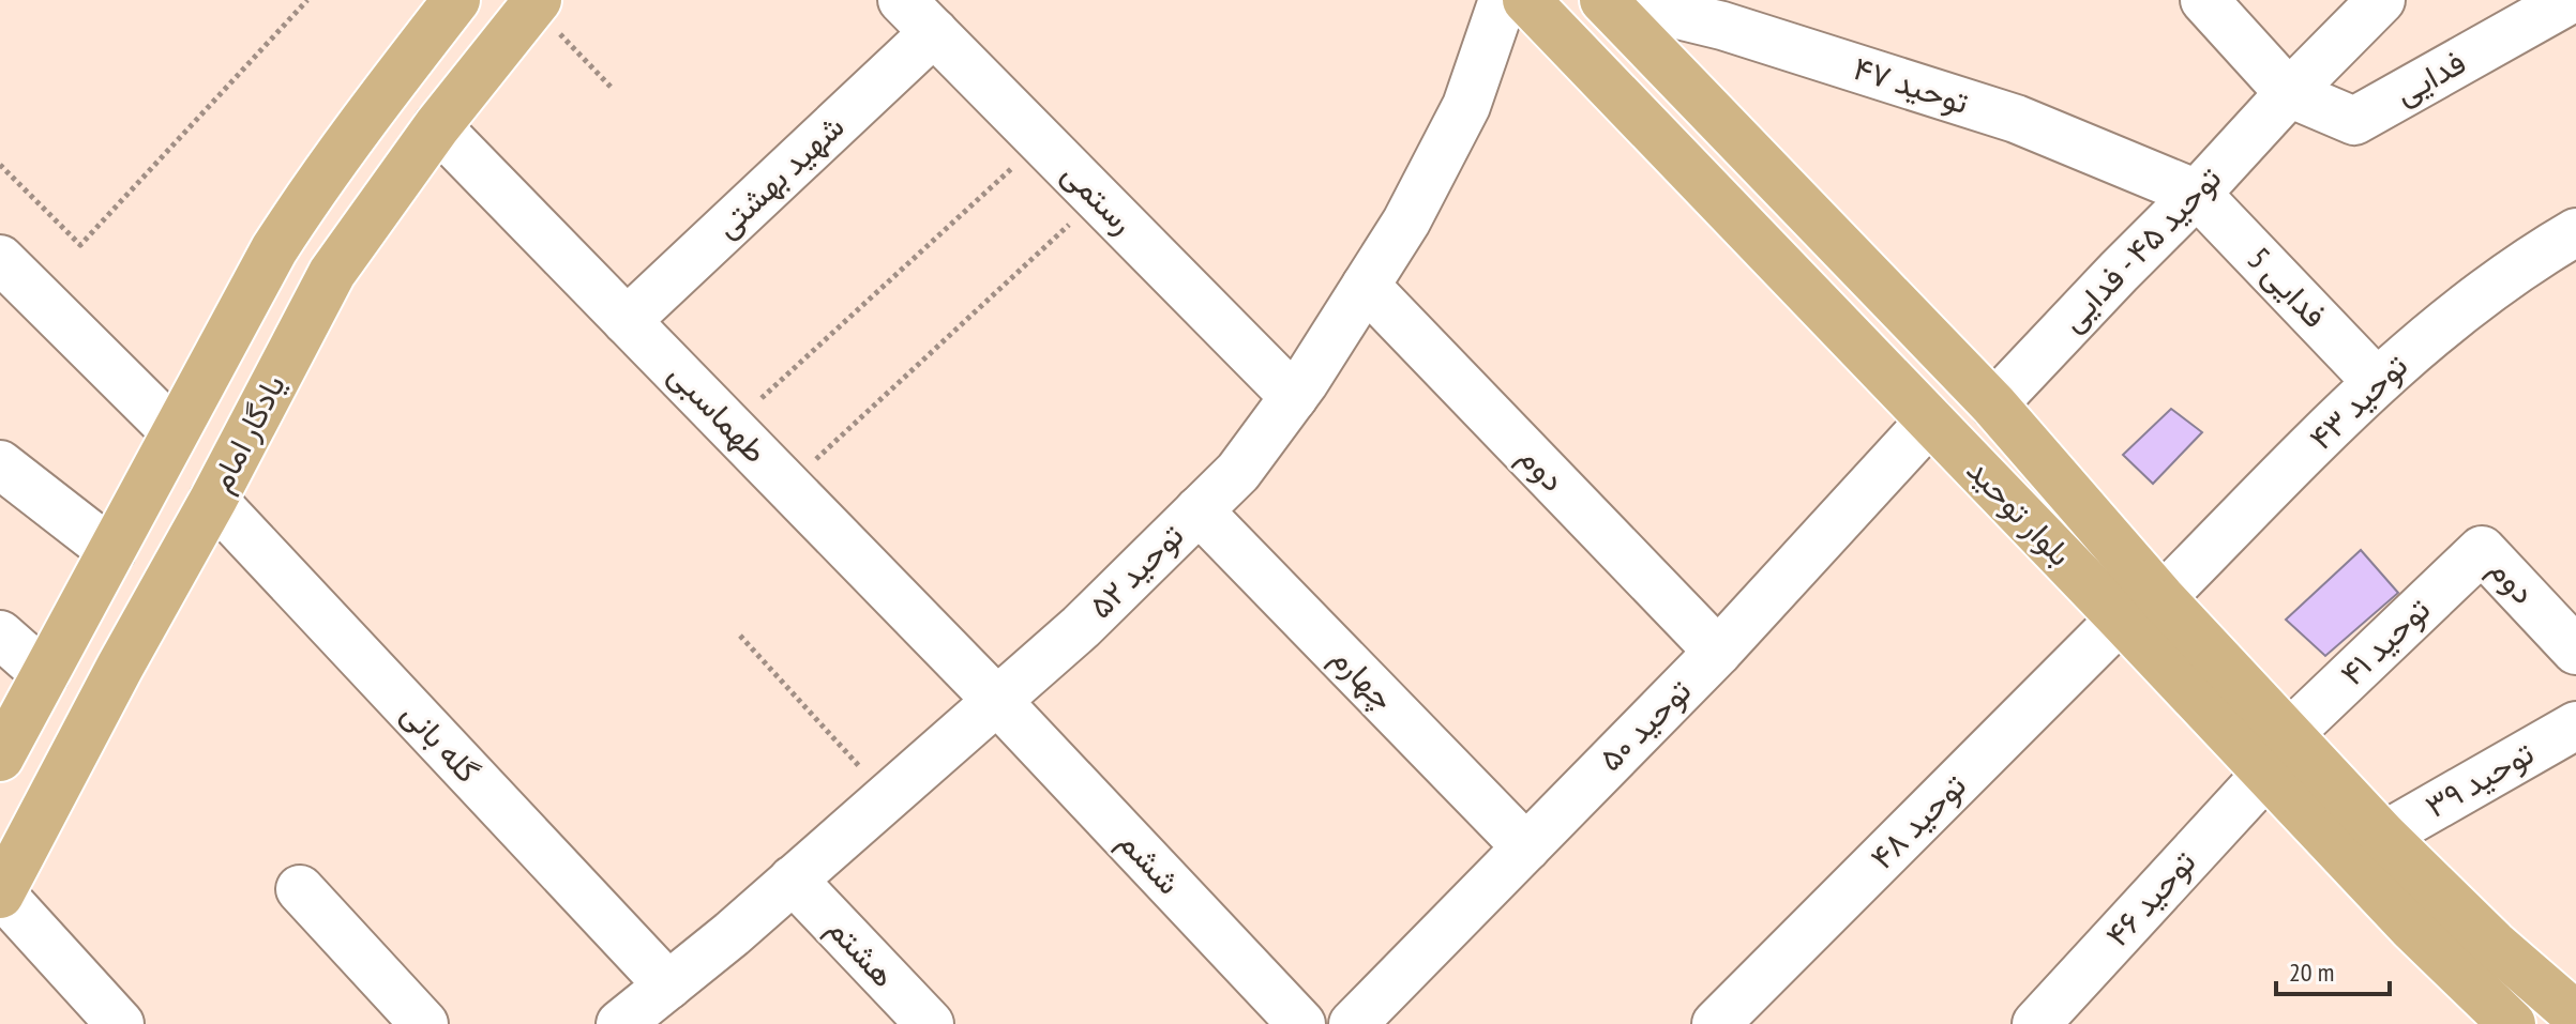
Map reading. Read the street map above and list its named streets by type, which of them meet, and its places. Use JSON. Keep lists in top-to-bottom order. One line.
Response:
{"streets":{"main road":["یادگار امام","بلوار توحید"],"street":["فدایی","توحید ۴۷","شهید بهشتی","رستمی","توحید ۴۵ - فدایی","فدایی 5","توحید ۴۳","طهماسبی","دوم","توحید ۵۲","توحید ۴۱","چهارم","توحید ۵۰","گله بانی","توحید ۳۹","توحید ۴۸","ششم","توحید ۴۶","هشتم"]},"crossings":[["فدایی","توحید ۴۵ - فدایی"],["توحید ۴۷","توحید ۴۵ - فدایی"],["توحید ۴۷","فدایی 5"],["شهید بهشتی","رستمی"],["شهید بهشتی","طهماسبی"],["رستمی","توحید ۵۲"],["توحید ۴۵ - فدایی","فدایی 5"],["توحید ۴۵ - فدایی","بلوار توحید"],["فدایی 5","توحید ۴۳"],["توحید ۴۳","بلوار توحید"],["طهماسبی","یادگار امام"],["طهماسبی","توحید ۵۲"],["طهماسبی","ششم"],["یادگار امام","گله بانی"],["دوم","توحید ۵۲"],["دوم","توحید ۴۱"],["دوم","توحید ۵۰"],["بلوار توحید","توحید ۴۱"],["بلوار توحید","توحید ۵۰"],["بلوار توحید","توحید ۳۹"],["بلوار توحید","توحید ۴۸"],["بلوار توحید","توحید ۴۶"],["توحید ۵۲","چهارم"],["توحید ۵۲","گله بانی"],["توحید ۵۲","ششم"],["توحید ۵۲","هشتم"],["چهارم","توحید ۵۰"]],"scale_bar":"20 m"}
